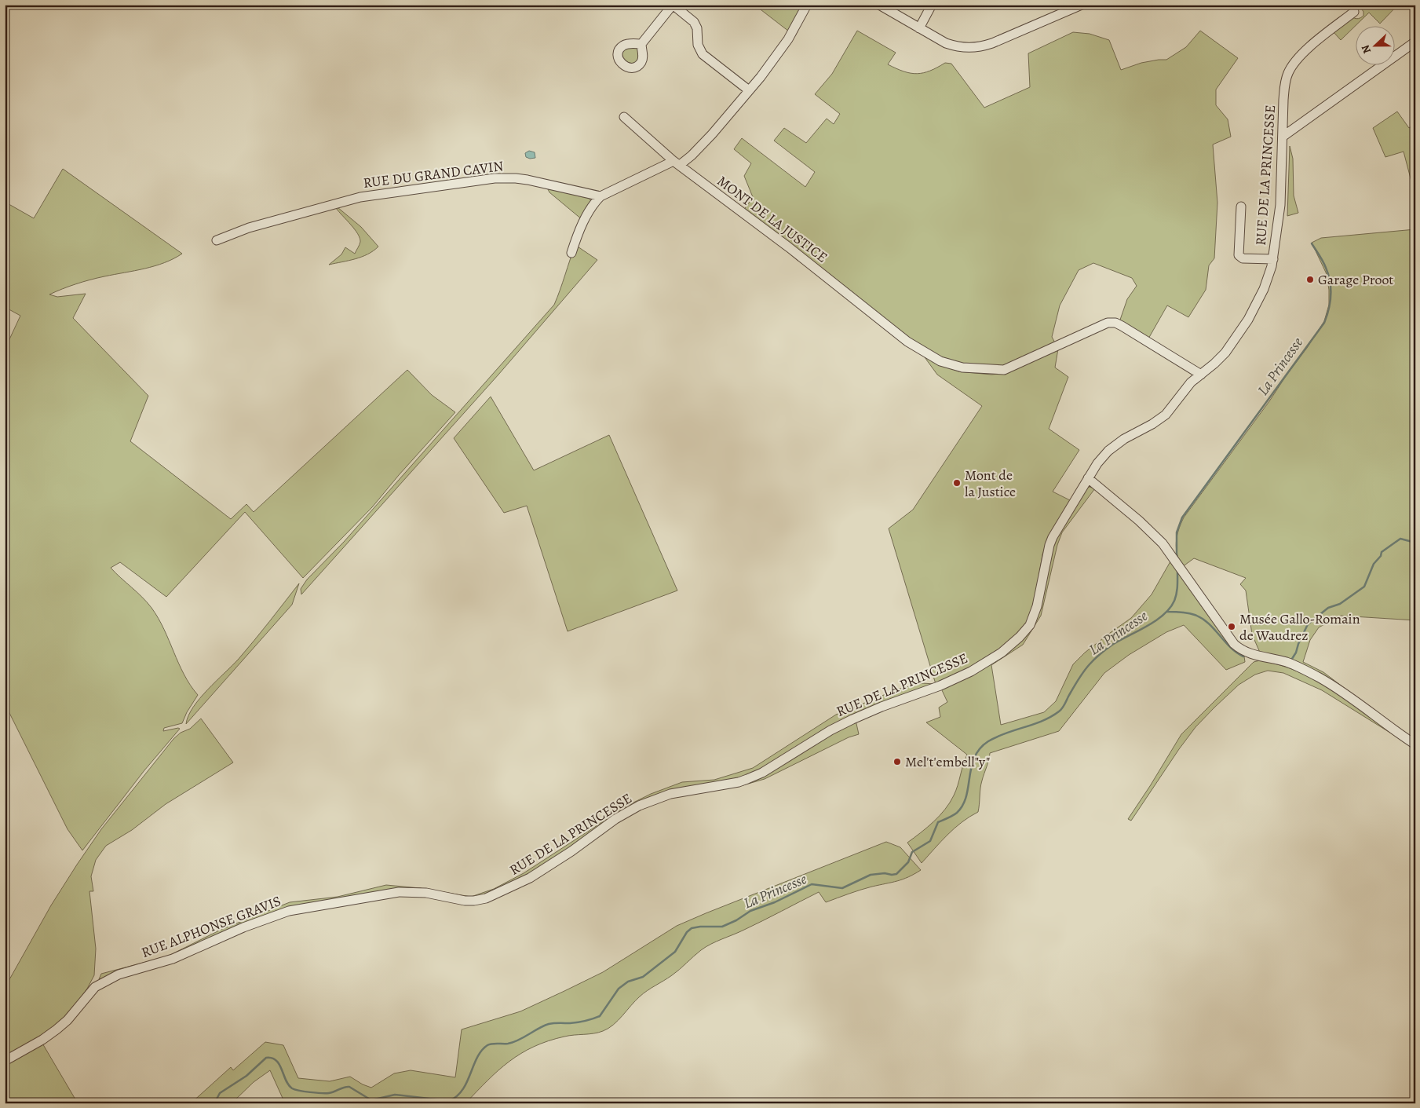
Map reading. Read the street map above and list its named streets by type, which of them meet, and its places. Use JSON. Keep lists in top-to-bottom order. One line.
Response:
{"streets":{"street":["RUE DU GRAND CAVIN","RUE DE LA PRINCESSE","MONT DE LA JUSTICE","RUE ALPHONSE GRAVIS"]},"crossings":[["RUE DE LA PRINCESSE","MONT DE LA JUSTICE"],["RUE DE LA PRINCESSE","RUE ALPHONSE GRAVIS"]],"water":["La Princesse"],"places":["Garage Proot","Mont de la Justice","Musée Gallo-Romain de Waudrez","Mel't'embell\"y\""],"north":"left"}
